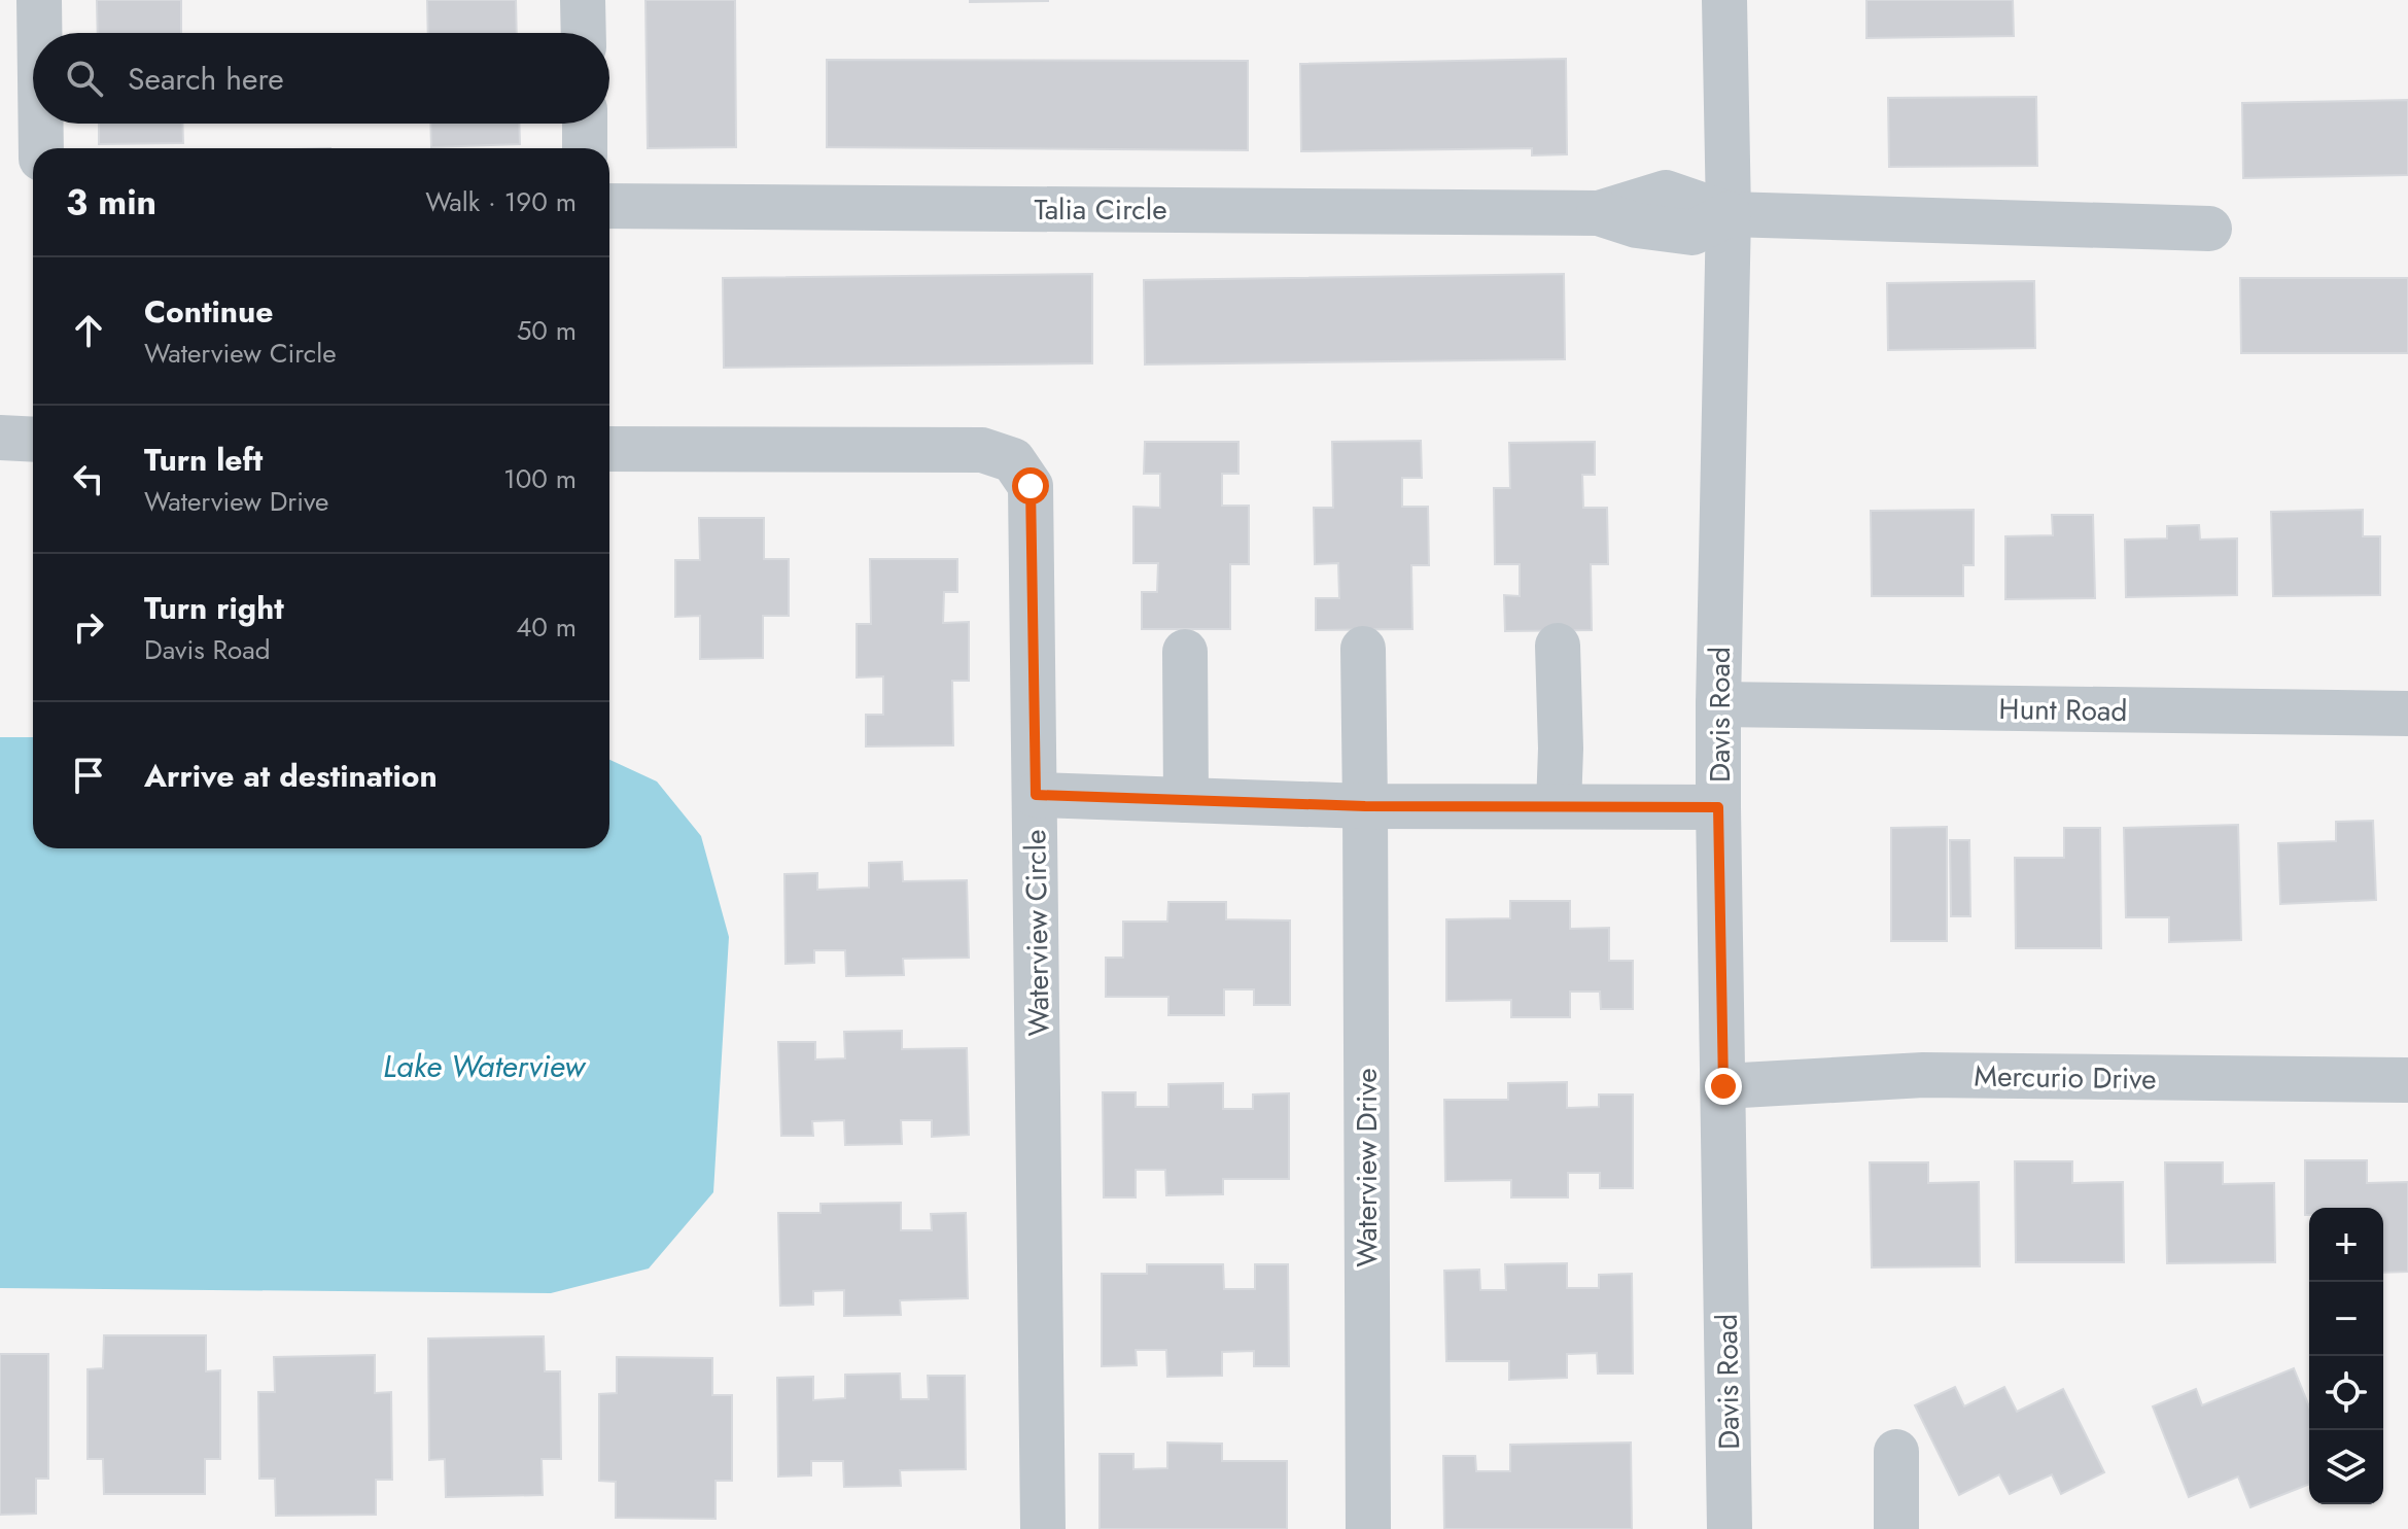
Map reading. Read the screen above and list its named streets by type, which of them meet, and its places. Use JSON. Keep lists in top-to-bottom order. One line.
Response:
{"streets":{"street":["Talia Circle","Hunt Road","Davis Road","Waterview Circle","Mercurio Drive","Waterview Drive"]},"crossings":[["Talia Circle","Davis Road"],["Hunt Road","Davis Road"],["Davis Road","Mercurio Drive"]],"water":["Lake Waterview"],"page":{"search":"Search here","heading":["3 min","Walk · 190 m"],"list":[["Continue","Waterview Circle","50 m"],["Turn left","Waterview Drive","100 m"],["Turn right","Davis Road","40 m"],"Arrive at destination"],"map_buttons":["+","−"]}}
